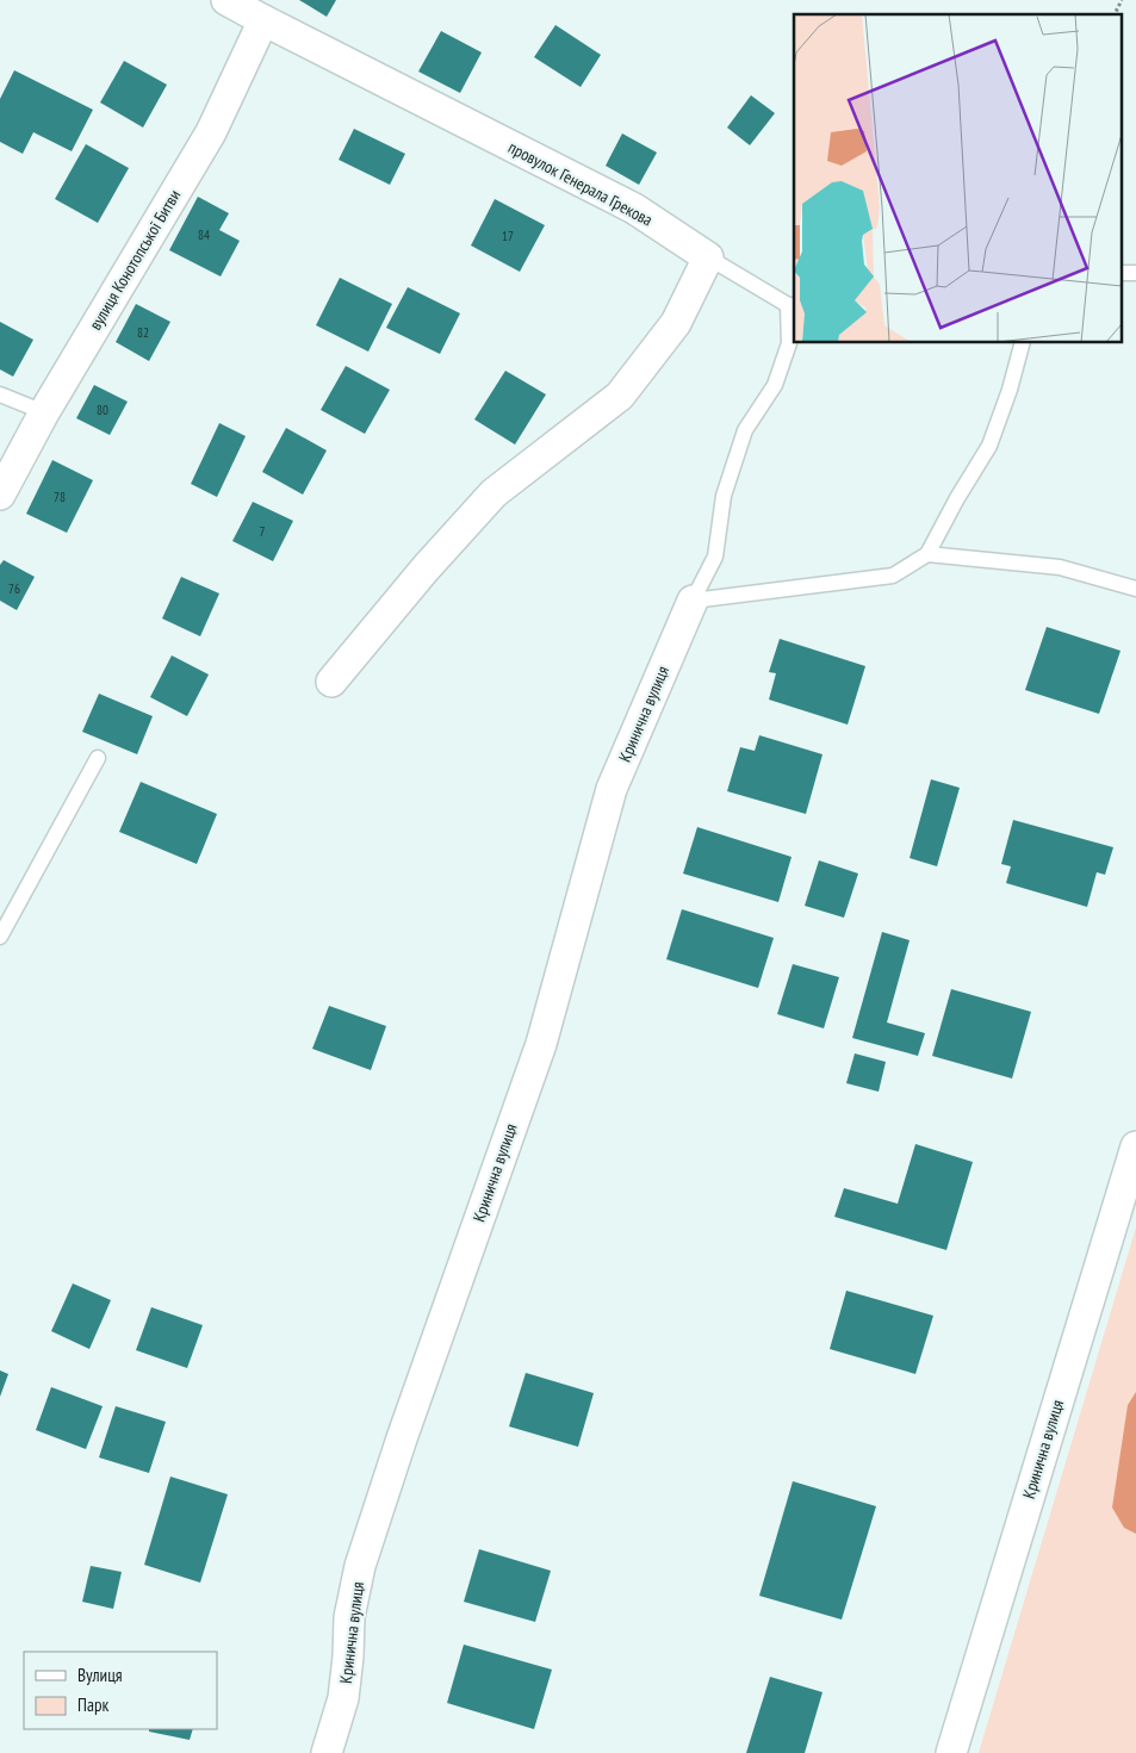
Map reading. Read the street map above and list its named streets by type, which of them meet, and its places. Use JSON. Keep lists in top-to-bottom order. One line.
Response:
{"streets":{"street":["провулок Генерала Грекова","вулиця Конотопської Битви","Кринична вулиця"]},"crossings":[["провулок Генерала Грекова","вулиця Конотопської Битви"]],"house_numbers":["84","17","82","80","78","7","76"],"legend":["Вулиця","Парк"]}
